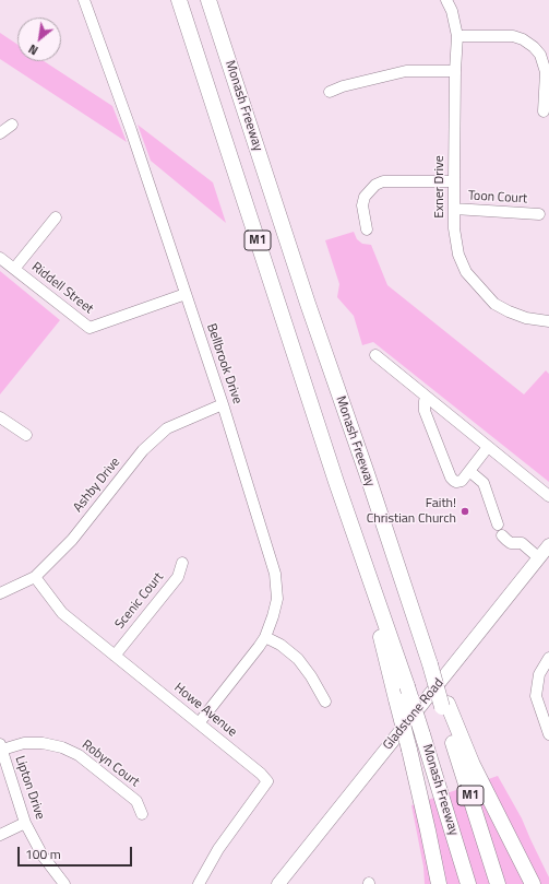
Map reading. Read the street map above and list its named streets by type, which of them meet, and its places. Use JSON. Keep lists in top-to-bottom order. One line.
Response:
{"streets":{"highway":["Monash Freeway","M1"],"main road":["Gladstone Road"],"street":["Exner Drive","Toon Court","Riddell Street","Bellbrook Drive","Ashby Drive","Scenic Court","Howe Avenue","Robyn Court","Lipton Drive"]},"crossings":[["Exner Drive","Toon Court"],["Riddell Street","Bellbrook Drive"],["Bellbrook Drive","Ashby Drive"],["Bellbrook Drive","Howe Avenue"],["Ashby Drive","Howe Avenue"],["Scenic Court","Howe Avenue"],["Robyn Court","Lipton Drive"]],"places":["Faith! Christian Church"],"scale_bar":"100 m","north":"bottom left"}
